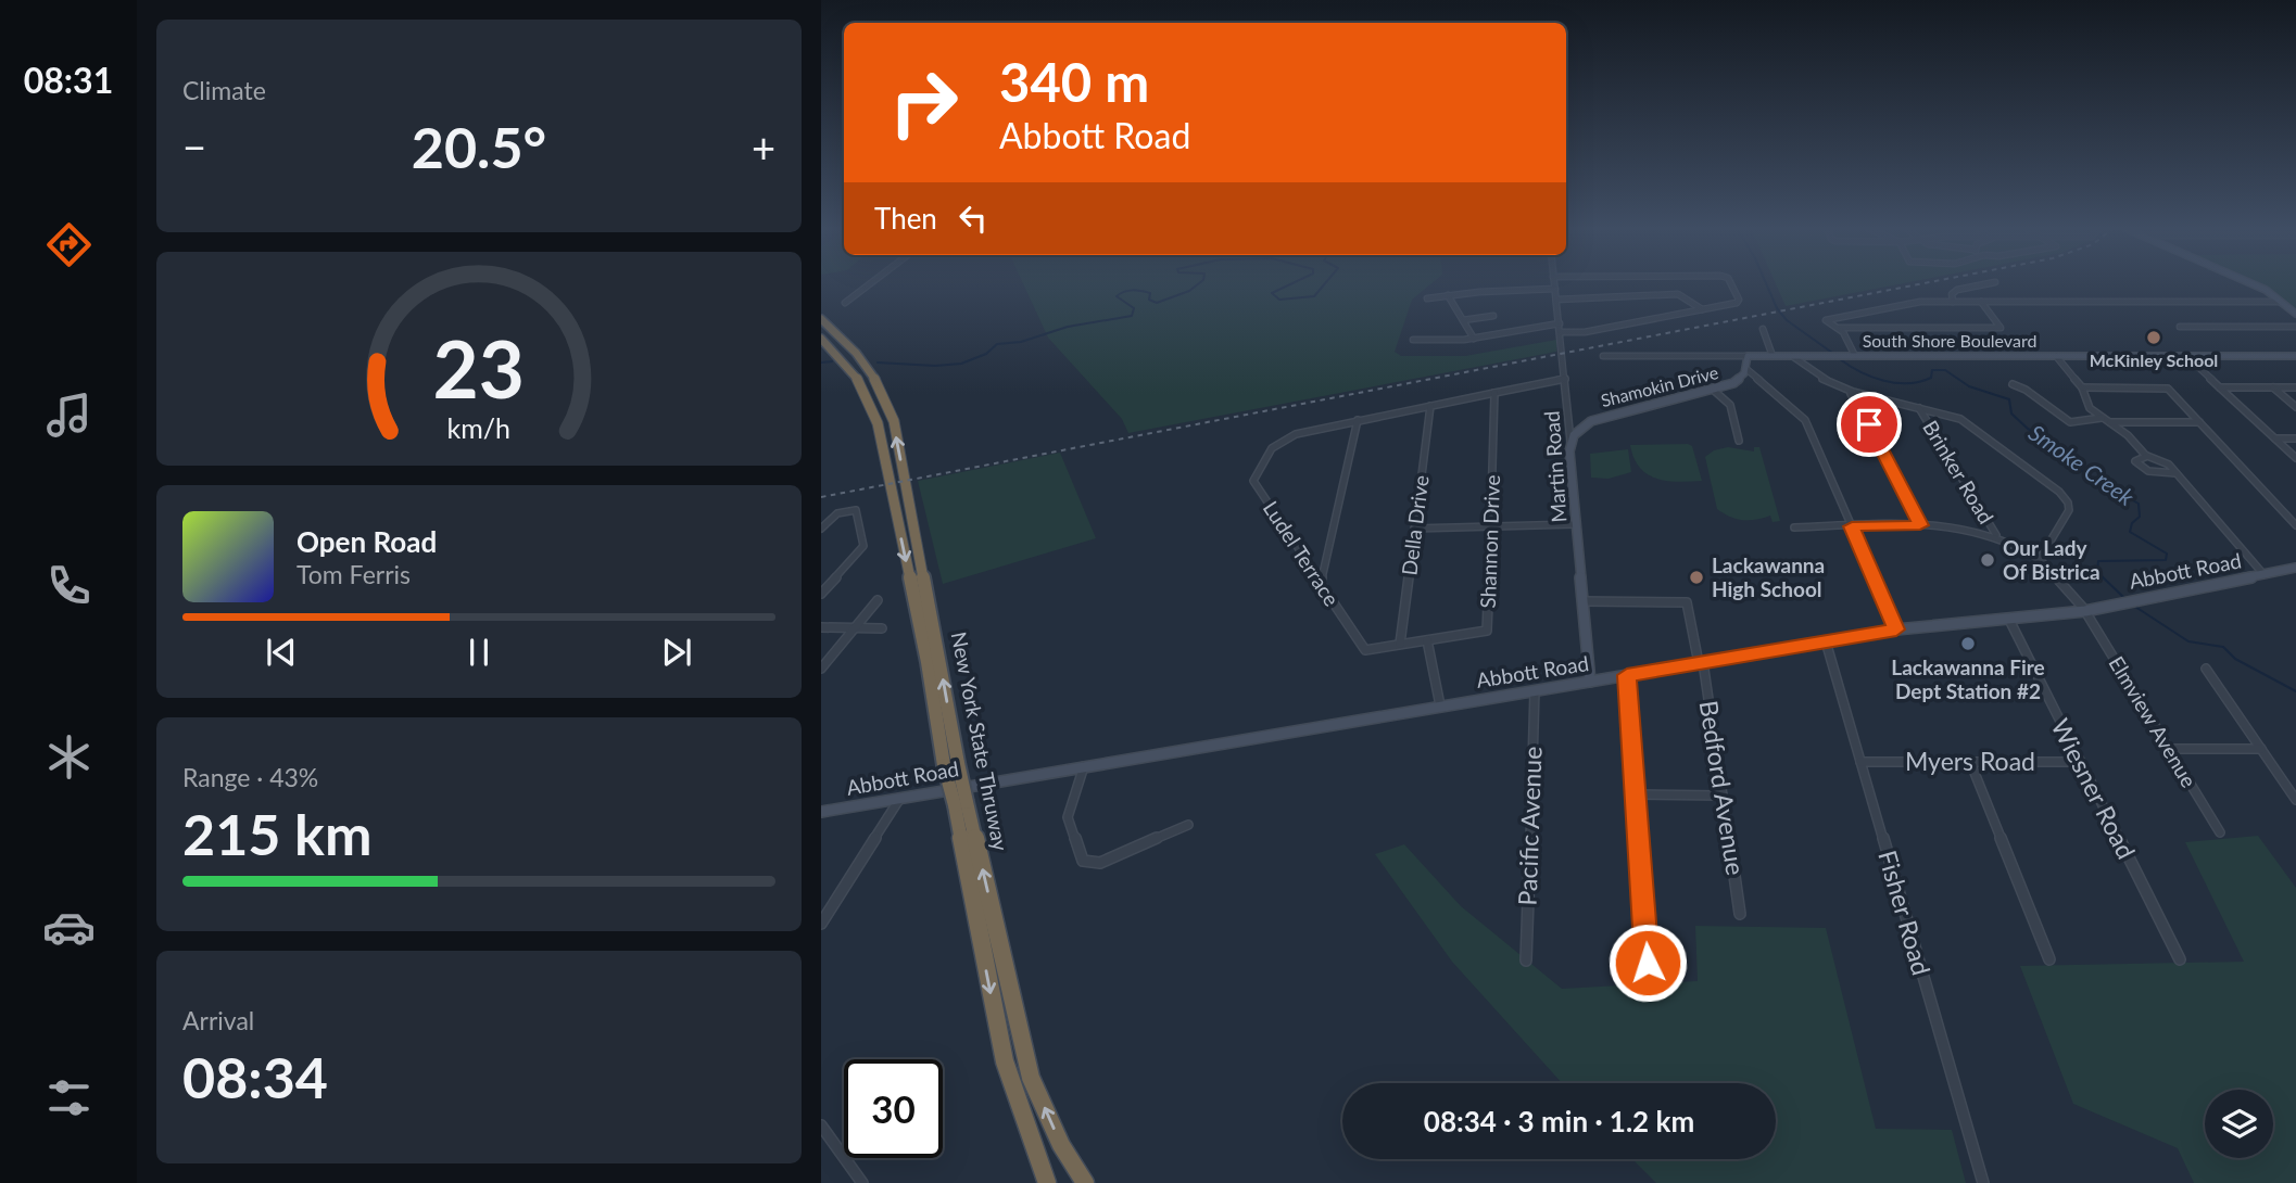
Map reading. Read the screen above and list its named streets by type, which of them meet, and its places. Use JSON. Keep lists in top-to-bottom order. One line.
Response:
{"streets":{"highway":["New York State Thruway"],"street":["South Shore Boulevard","Shamokin Drive","Martin Road","Brinker Road","Della Drive","Shannon Drive","Ludel Terrace","Abbott Road","Elmview Avenue","Myers Road","Bedford Avenue","Wiesner Road","Pacific Avenue","Fisher Road"]},"crossings":[["South Shore Boulevard","Shamokin Drive"],["Shamokin Drive","Martin Road"],["Martin Road","Ludel Terrace"],["Martin Road","Abbott Road"],["Martin Road","Bedford Avenue"],["Brinker Road","Elmview Avenue"],["Della Drive","Ludel Terrace"],["Shannon Drive","Ludel Terrace"],["Abbott Road","Elmview Avenue"],["Abbott Road","Bedford Avenue"],["Abbott Road","Wiesner Road"],["Abbott Road","Pacific Avenue"],["Abbott Road","Fisher Road"],["Myers Road","Wiesner Road"],["Myers Road","Fisher Road"]],"water":["Smoke Creek"],"places":["McKinley School","Our Lady Of Bistrica","Lackawanna High School","Lackawanna Fire Dept Station #2"],"page":{"tabs":"08:31","tile":["Climate",["Range · 43%","215 km"],["Arrival","08:34"]],"turn":["340 m","Abbott Road"],"heat":["−","20.5°","+"],"then":"Then","song":["Open Road","Tom Ferris"],"limit":"30","trip":"08:34 · 3 min · 1.2 km","gauge":["23","km/h"]}}
